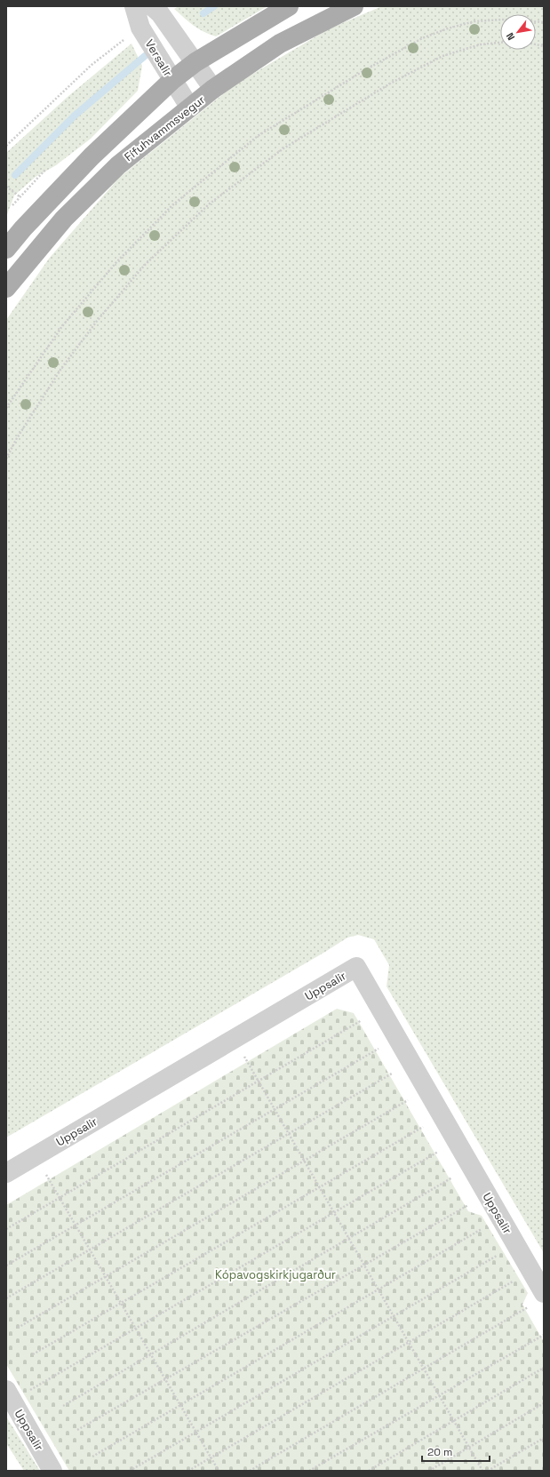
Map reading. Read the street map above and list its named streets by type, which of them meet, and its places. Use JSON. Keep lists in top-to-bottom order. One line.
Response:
{"streets":{"main road":["Fífuhvammsvegur"],"street":["Versalir","Uppsalir"]},"crossings":[["Versalir","Fífuhvammsvegur"]],"parks":["Kópavogskirkjugarður"],"scale_bar":"20 m","north":"bottom left"}
